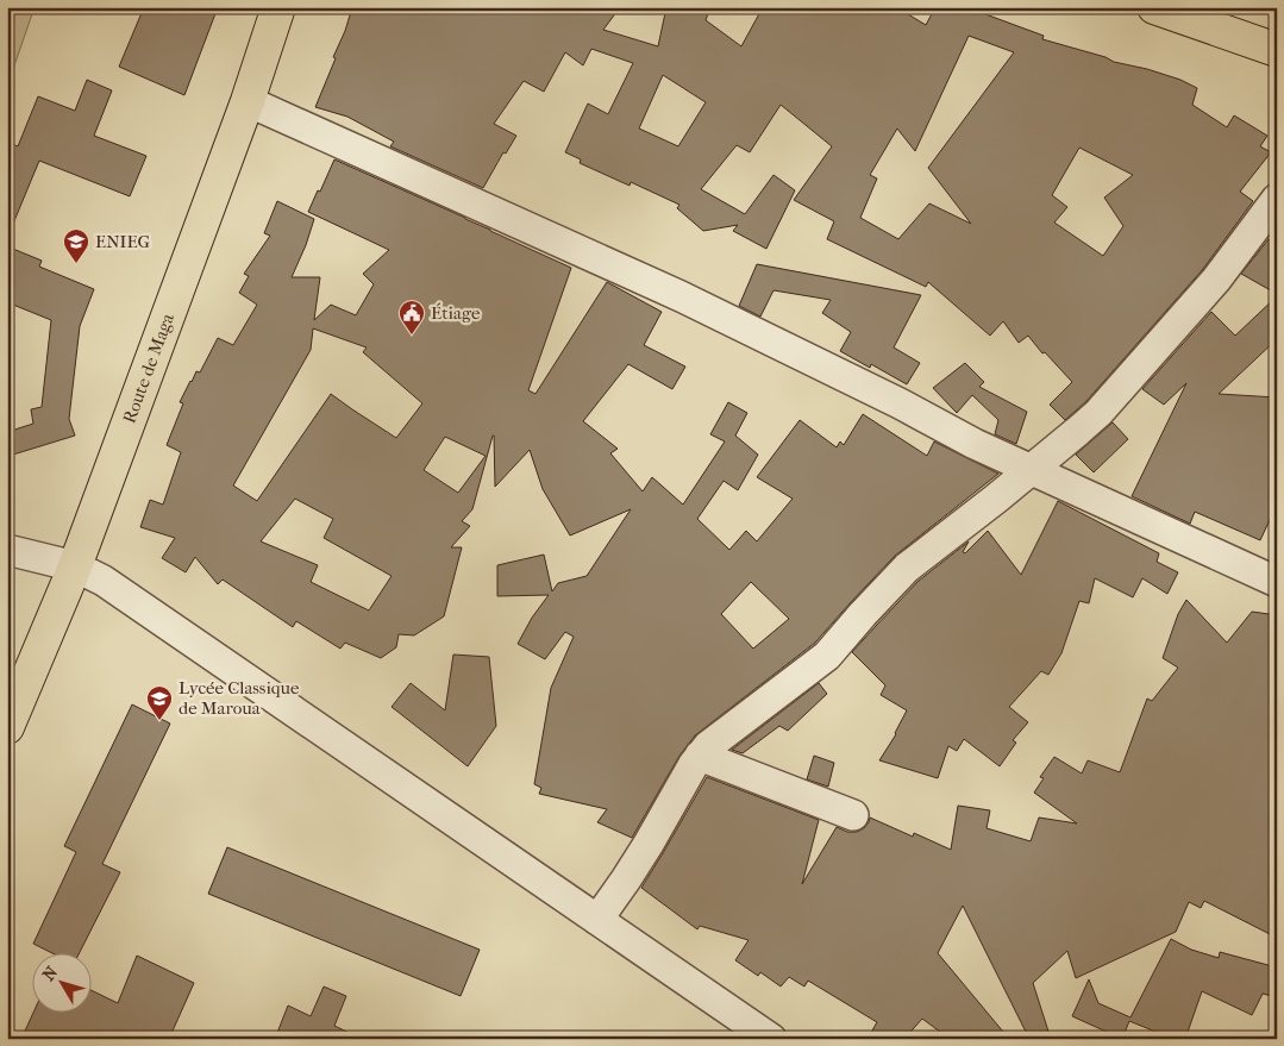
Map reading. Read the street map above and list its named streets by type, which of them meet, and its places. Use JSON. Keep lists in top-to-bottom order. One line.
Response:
{"streets":{"main road":["Route de Maga"]},"places":{"school or university":["ENIEG","Lycée Classique de Maroua"],"public building":["Étiage"]},"north":"top left"}
